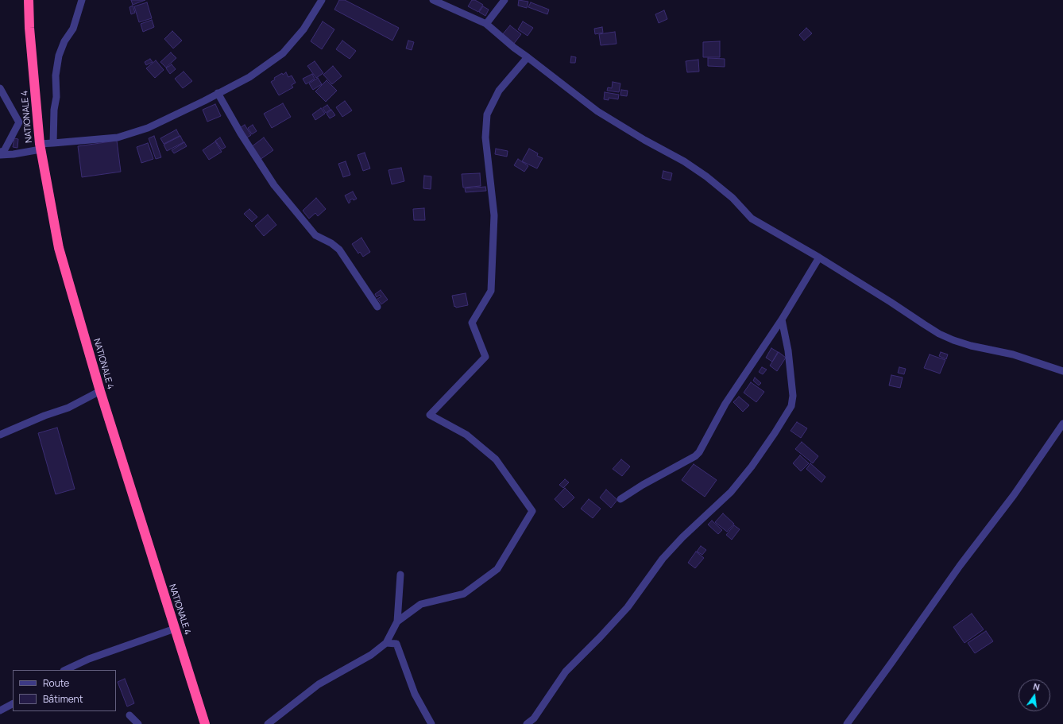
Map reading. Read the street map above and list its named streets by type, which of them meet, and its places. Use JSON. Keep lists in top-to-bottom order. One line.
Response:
{"streets":{"highway":["NATIONALE 4"]},"legend":["Route","Bâtiment"],"north":"top"}
